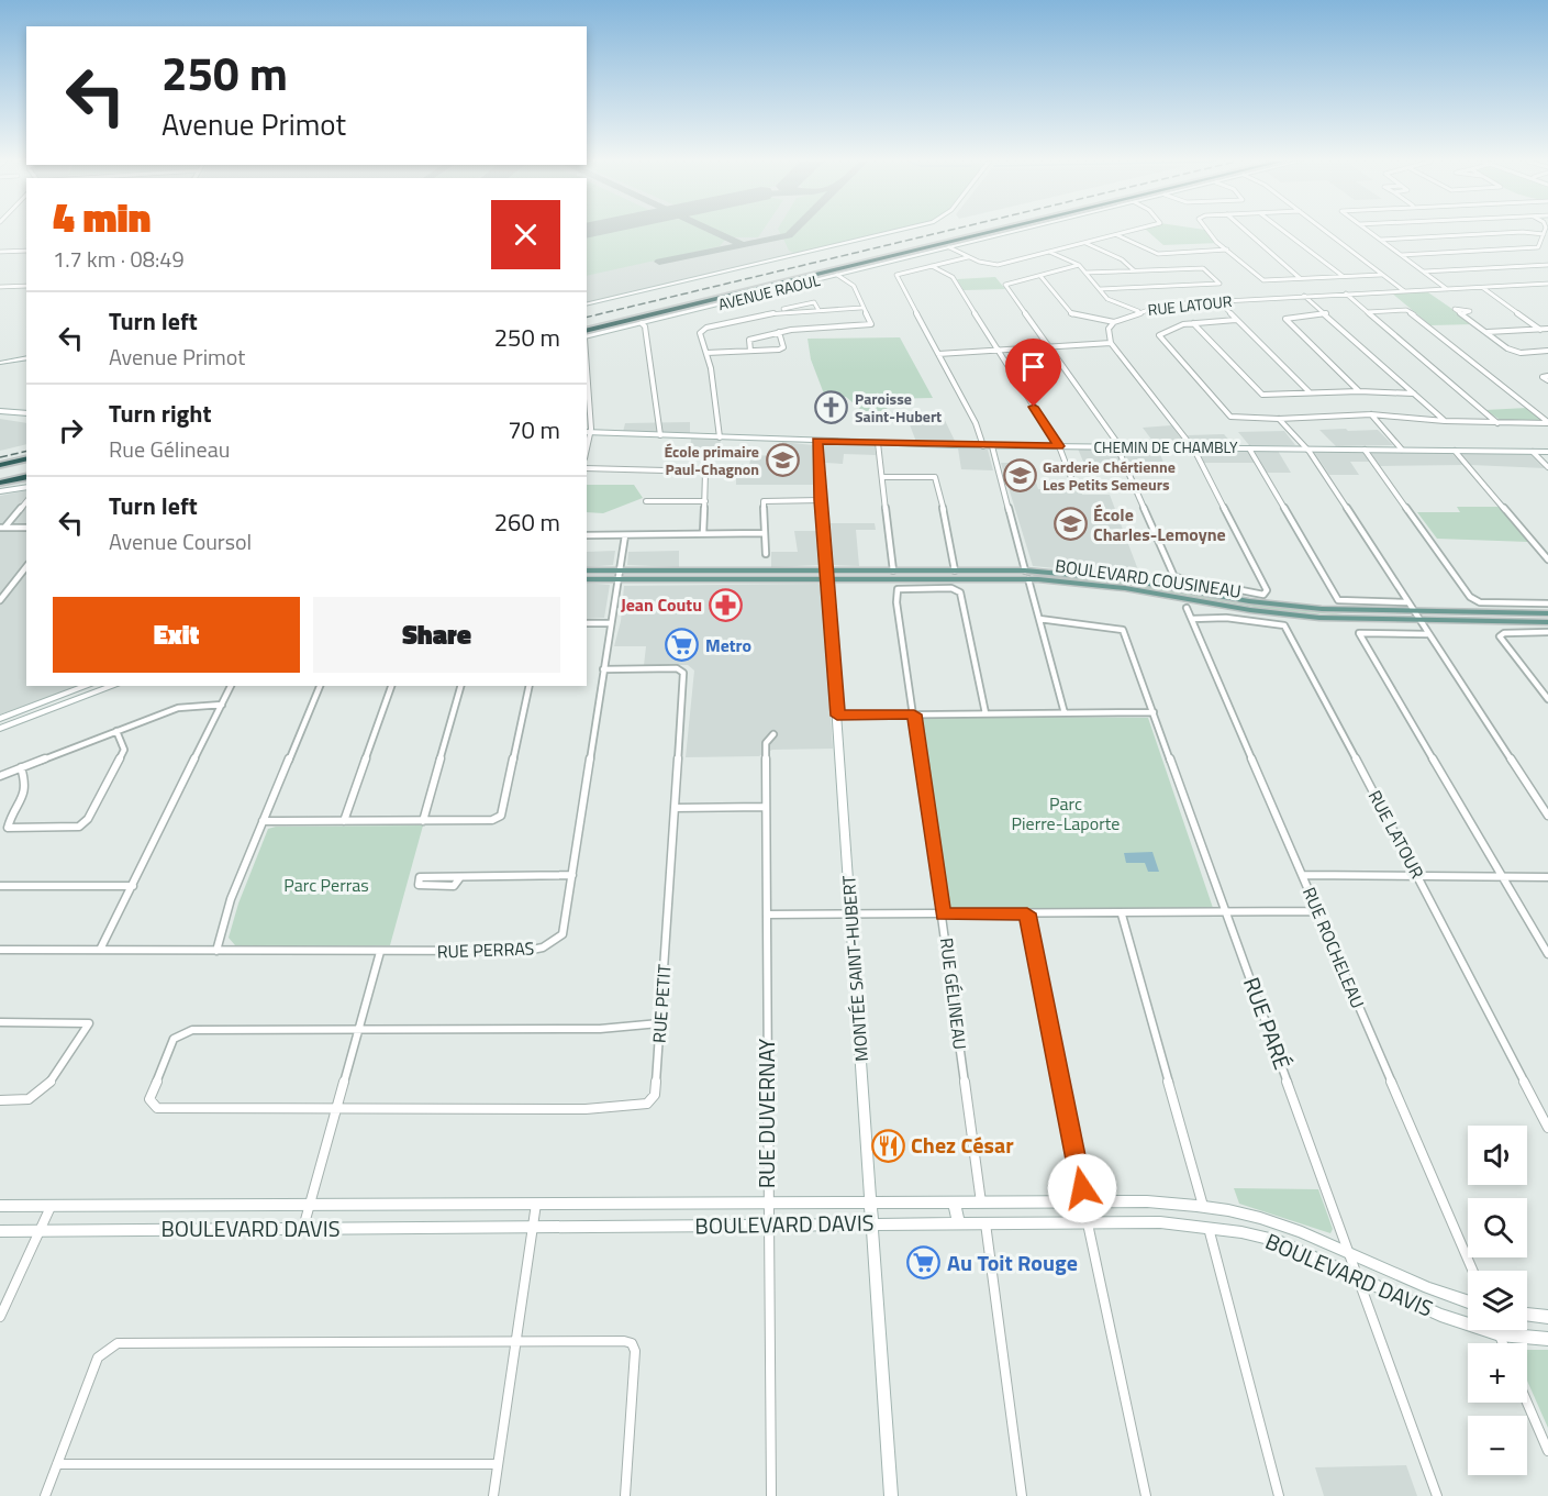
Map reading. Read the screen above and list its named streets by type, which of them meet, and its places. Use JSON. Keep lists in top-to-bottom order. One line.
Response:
{"streets":{"main road":["BOULEVARD COUSINEAU"],"street":["AVENUE RAOUL","RUE LATOUR","CHEMIN DE CHAMBLY","RUE ROCHELEAU","RUE PERRAS","MONTÉE SAINT-HUBERT","RUE GÉLINEAU","RUE PETIT","RUE PARÉ","RUE DUVERNAY","BOULEVARD DAVIS"]},"crossings":[["RUE LATOUR","RUE ROCHELEAU"],["CHEMIN DE CHAMBLY","MONTÉE SAINT-HUBERT"],["BOULEVARD COUSINEAU","RUE PERRAS"],["BOULEVARD COUSINEAU","MONTÉE SAINT-HUBERT"],["RUE PERRAS","RUE PETIT"],["MONTÉE SAINT-HUBERT","BOULEVARD DAVIS"],["RUE GÉLINEAU","BOULEVARD DAVIS"],["RUE PARÉ","BOULEVARD DAVIS"],["RUE DUVERNAY","BOULEVARD DAVIS"]],"parks":["Parc Pierre-Laporte","Parc Perras"],"places":{"church":["Paroisse Saint-Hubert"],"school or university":["École primaire Paul-Chagnon","Garderie Chértienne Les Petits Semeurs","École Charles-Lemoyne"],"pharmacy":["Jean Coutu"],"supermarket":["Metro","Au Toit Rouge"],"restaurant":["Chez César"]},"page":{"turn":["250 m","Avenue Primot"],"heading":["4 min","1.7 km · 08:49"],"list":[{"name":"Turn left","note":"Avenue Primot","value":"250 m"},{"name":"Turn right","note":"Rue Gélineau","value":"70 m"},{"name":"Turn left","note":"Avenue Coursol","value":"260 m"}],"buttons":["Exit","Share"],"map_buttons":["+","−"]}}
